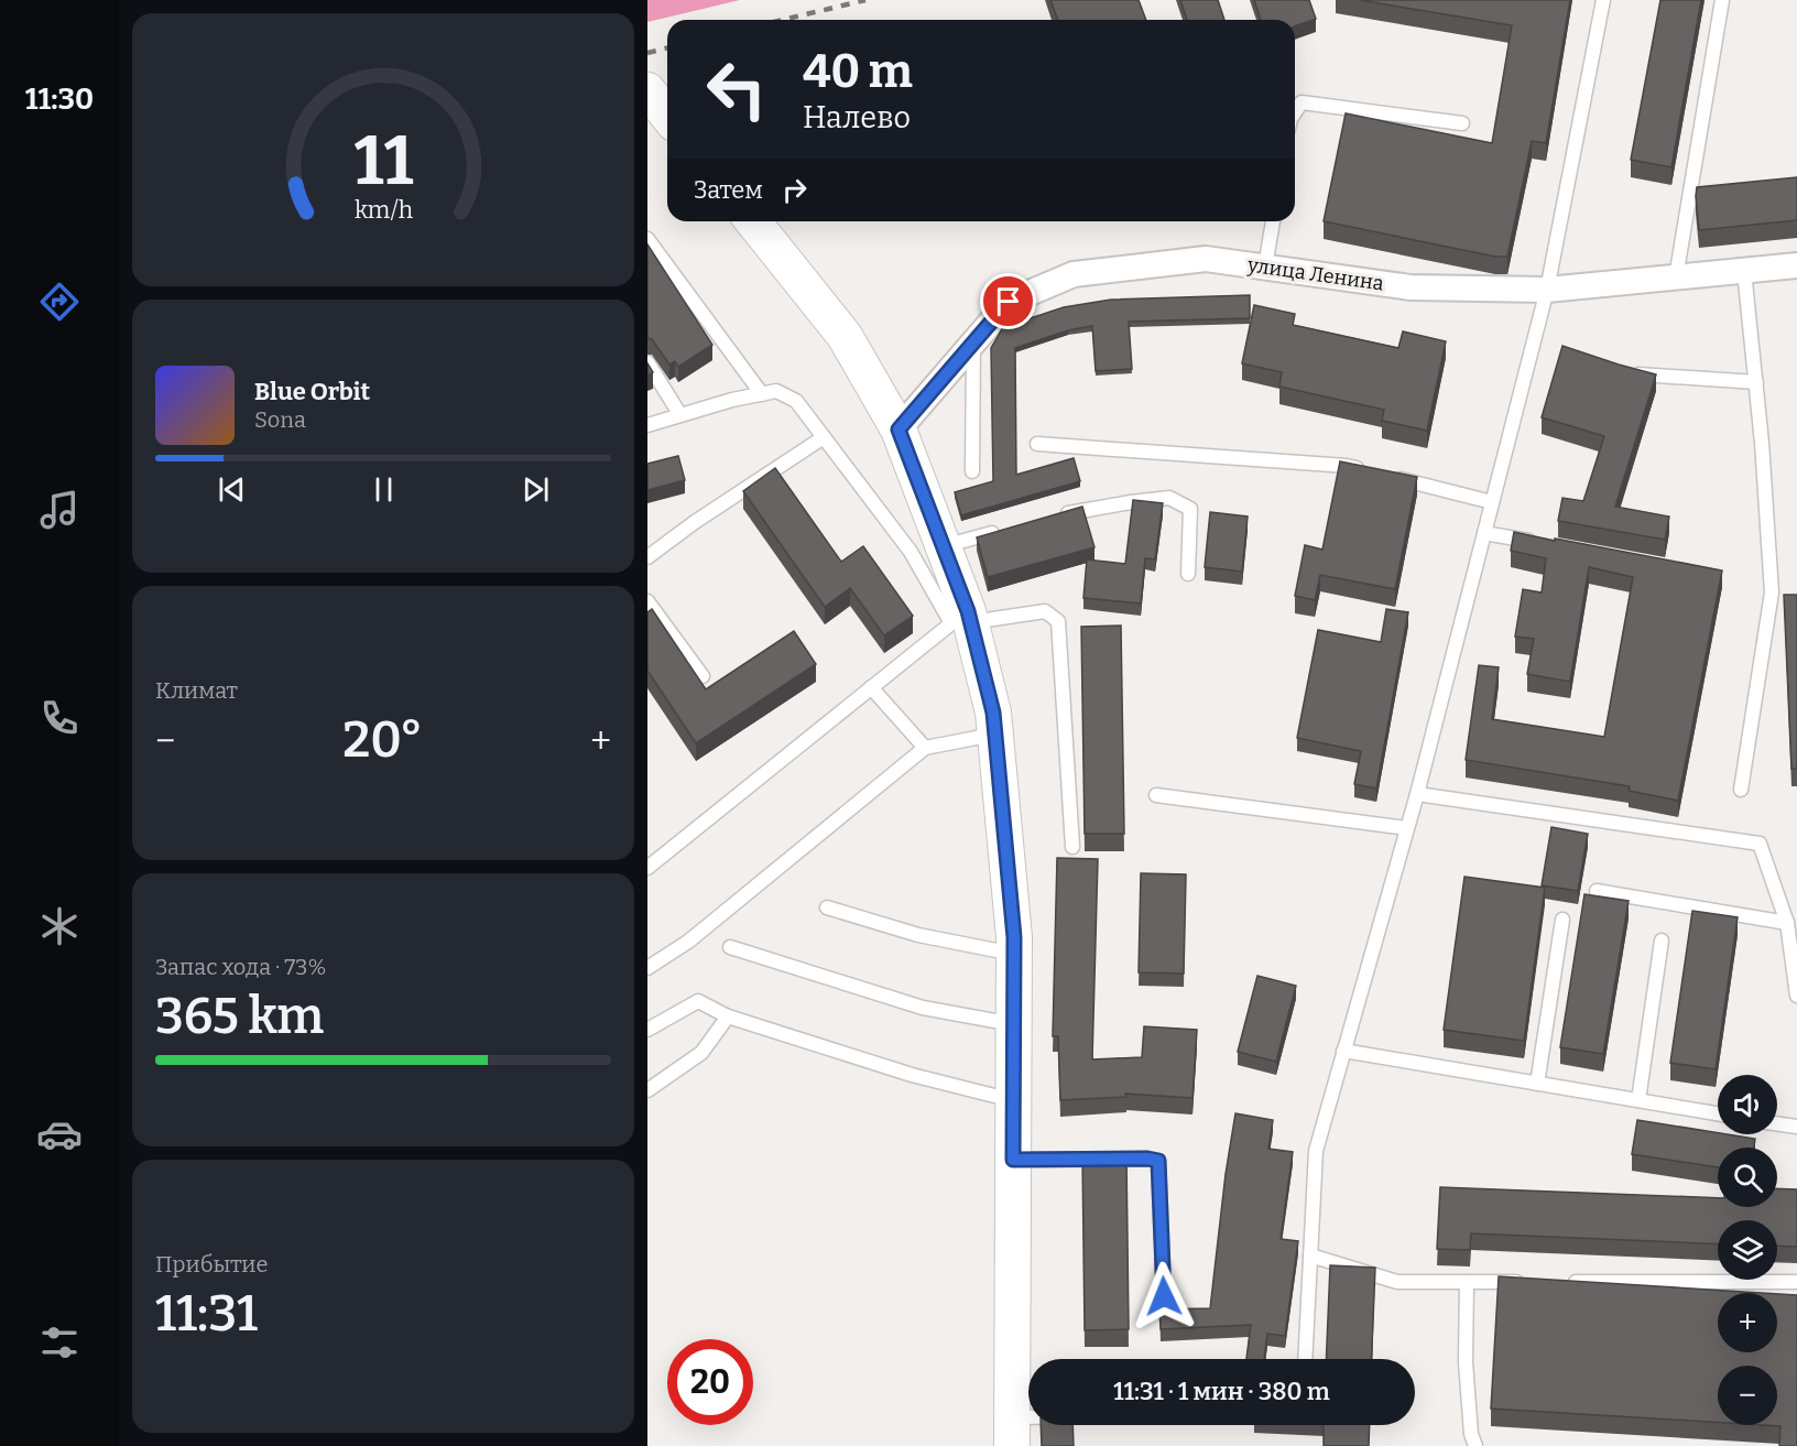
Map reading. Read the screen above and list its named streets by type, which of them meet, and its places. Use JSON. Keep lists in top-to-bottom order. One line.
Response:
{"streets":{"street":["улица Ленина"]},"page":{"tabs":"11:30","turn":["40 m","Налево"],"then":"Затем","song":["Blue Orbit","Sona"],"tile":["Климат",["Запас хода · 73%","365 km"],["Прибытие","11:31"]],"heat":["−","20°","+"],"map_buttons":["+","−"],"limit":"20","trip":"11:31 · 1 мин · 380 m","gauge":["11","km/h"]}}
